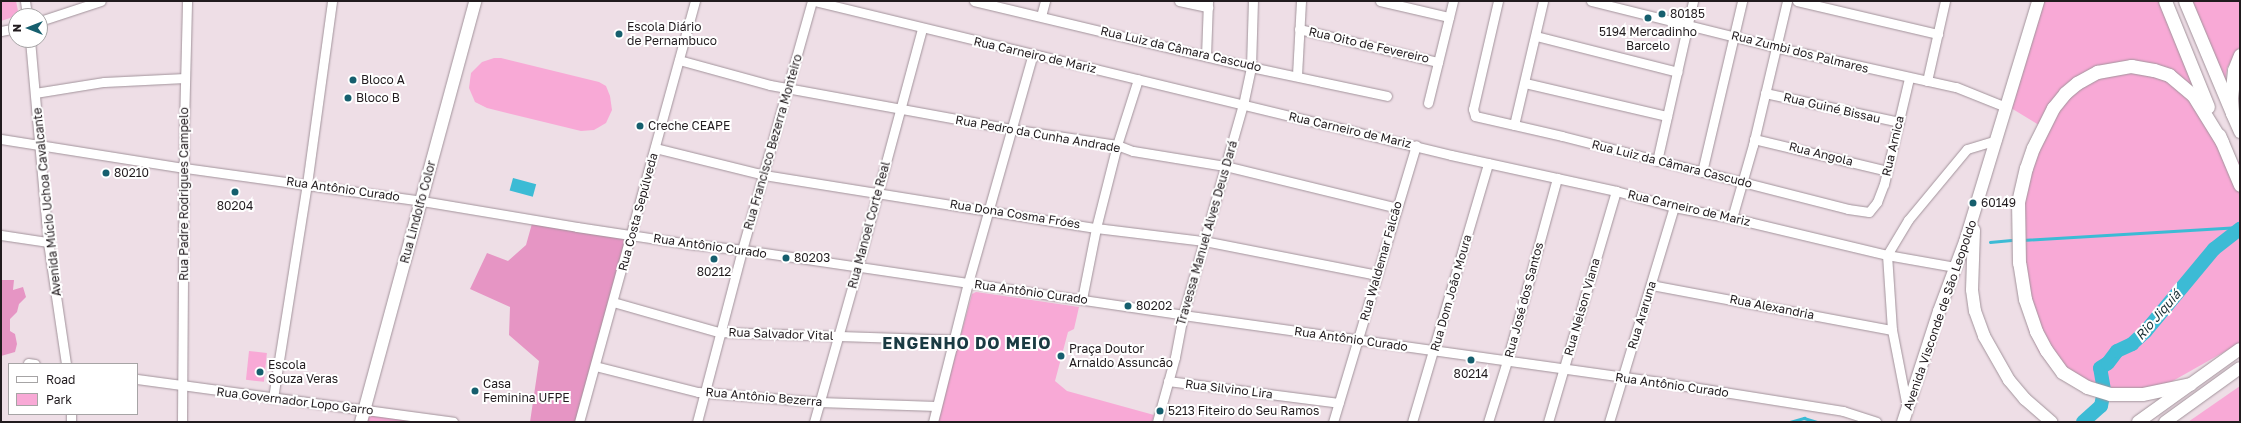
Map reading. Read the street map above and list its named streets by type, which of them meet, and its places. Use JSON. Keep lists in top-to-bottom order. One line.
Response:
{"streets":{"main road":["Rua Lindolfo Color","Avenida Visconde de São Leopoldo"],"street":["Rua Oito de Fevereiro","Rua Luiz da Câmara Cascudo","Rua Zumbi dos Palmares","Rua Carneiro de Mariz","Rua Guiné Bissau","Rua Pedro da Cunha Andrade","Rua Francisco Bezerra Monteiro","Rua Arnica","Rua Angola","Rua Antônio Curado","Rua Padre Rodrigues Campelo","Avenida Múcio Uchoa Cavalcante","Rua Costa Sepúlveda","Rua Dona Cosma Fróes","Rua Manoel Corte Real","Travessa Manuel Alves Deus Dará","Rua Waldemar Falcão","Rua Dom João Moura","Rua José dos Santos","Rua Nelson Viana","Rua Alexandria","Rua Araruna","Rua Salvador Vital","Rua Silvino Lira","Rua Antônio Bezerra","Rua Governador Lopo Garro"]},"crossings":[["Rua Luiz da Câmara Cascudo","Rua Arnica"],["Rua Luiz da Câmara Cascudo","Travessa Manuel Alves Deus Dará"],["Rua Zumbi dos Palmares","Rua Arnica"],["Rua Zumbi dos Palmares","Avenida Visconde de São Leopoldo"],["Rua Carneiro de Mariz","Rua Francisco Bezerra Monteiro"],["Rua Carneiro de Mariz","Rua Manoel Corte Real"],["Rua Carneiro de Mariz","Travessa Manuel Alves Deus Dará"],["Rua Carneiro de Mariz","Rua Waldemar Falcão"],["Rua Carneiro de Mariz","Rua Dom João Moura"],["Rua Carneiro de Mariz","Rua José dos Santos"],["Rua Carneiro de Mariz","Rua Nelson Viana"],["Rua Carneiro de Mariz","Rua Araruna"],["Rua Carneiro de Mariz","Avenida Visconde de São Leopoldo"],["Rua Guiné Bissau","Rua Arnica"],["Rua Pedro da Cunha Andrade","Rua Francisco Bezerra Monteiro"],["Rua Pedro da Cunha Andrade","Rua Costa Sepúlveda"],["Rua Pedro da Cunha Andrade","Rua Manoel Corte Real"],["Rua Pedro da Cunha Andrade","Travessa Manuel Alves Deus Dará"],["Rua Pedro da Cunha Andrade","Rua Waldemar Falcão"],["Rua Francisco Bezerra Monteiro","Rua Antônio Curado"],["Rua Francisco Bezerra Monteiro","Rua Dona Cosma Fróes"],["Rua Francisco Bezerra Monteiro","Rua Salvador Vital"],["Rua Francisco Bezerra Monteiro","Rua Antônio Bezerra"],["Rua Arnica","Rua Angola"],["Rua Antônio Curado","Rua Padre Rodrigues Campelo"],["Rua Antônio Curado","Avenida Múcio Uchoa Cavalcante"],["Rua Antônio Curado","Rua Lindolfo Color"],["Rua Antônio Curado","Rua Costa Sepúlveda"],["Rua Antônio Curado","Rua Manoel Corte Real"],["Rua Antônio Curado","Travessa Manuel Alves Deus Dará"],["Rua Antônio Curado","Rua Waldemar Falcão"],["Rua Antônio Curado","Rua Dom João Moura"],["Rua Antônio Curado","Rua José dos Santos"],["Rua Antônio Curado","Rua Nelson Viana"],["Rua Antônio Curado","Rua Araruna"],["Rua Padre Rodrigues Campelo","Rua Governador Lopo Garro"],["Rua Lindolfo Color","Rua Governador Lopo Garro"],["Rua Costa Sepúlveda","Rua Dona Cosma Fróes"],["Rua Costa Sepúlveda","Rua Salvador Vital"],["Rua Costa Sepúlveda","Rua Antônio Bezerra"],["Rua Dona Cosma Fróes","Rua Manoel Corte Real"],["Rua Dona Cosma Fróes","Travessa Manuel Alves Deus Dará"],["Rua Dona Cosma Fróes","Rua Waldemar Falcão"],["Rua Manoel Corte Real","Rua Salvador Vital"],["Rua Manoel Corte Real","Rua Antônio Bezerra"],["Travessa Manuel Alves Deus Dará","Rua Silvino Lira"],["Rua Waldemar Falcão","Rua Silvino Lira"],["Rua Alexandria","Rua Araruna"]],"districts":["ENGENHO DO MEIO"],"water":["Rio Jiquiá"],"places":["80185","5194 Mercadinho Barcelo","Escola Diário de Pernambuco","Bloco A","Bloco B","Creche CEAPE","80210","80204","60149","80203","80212","80202","Praça Doutor Arnaldo Assuncão","80214","Escola Souza Veras","Casa Feminina UFPE","5213 Fiteiro do Seu Ramos"],"legend":["Road","Park"],"north":"left"}
